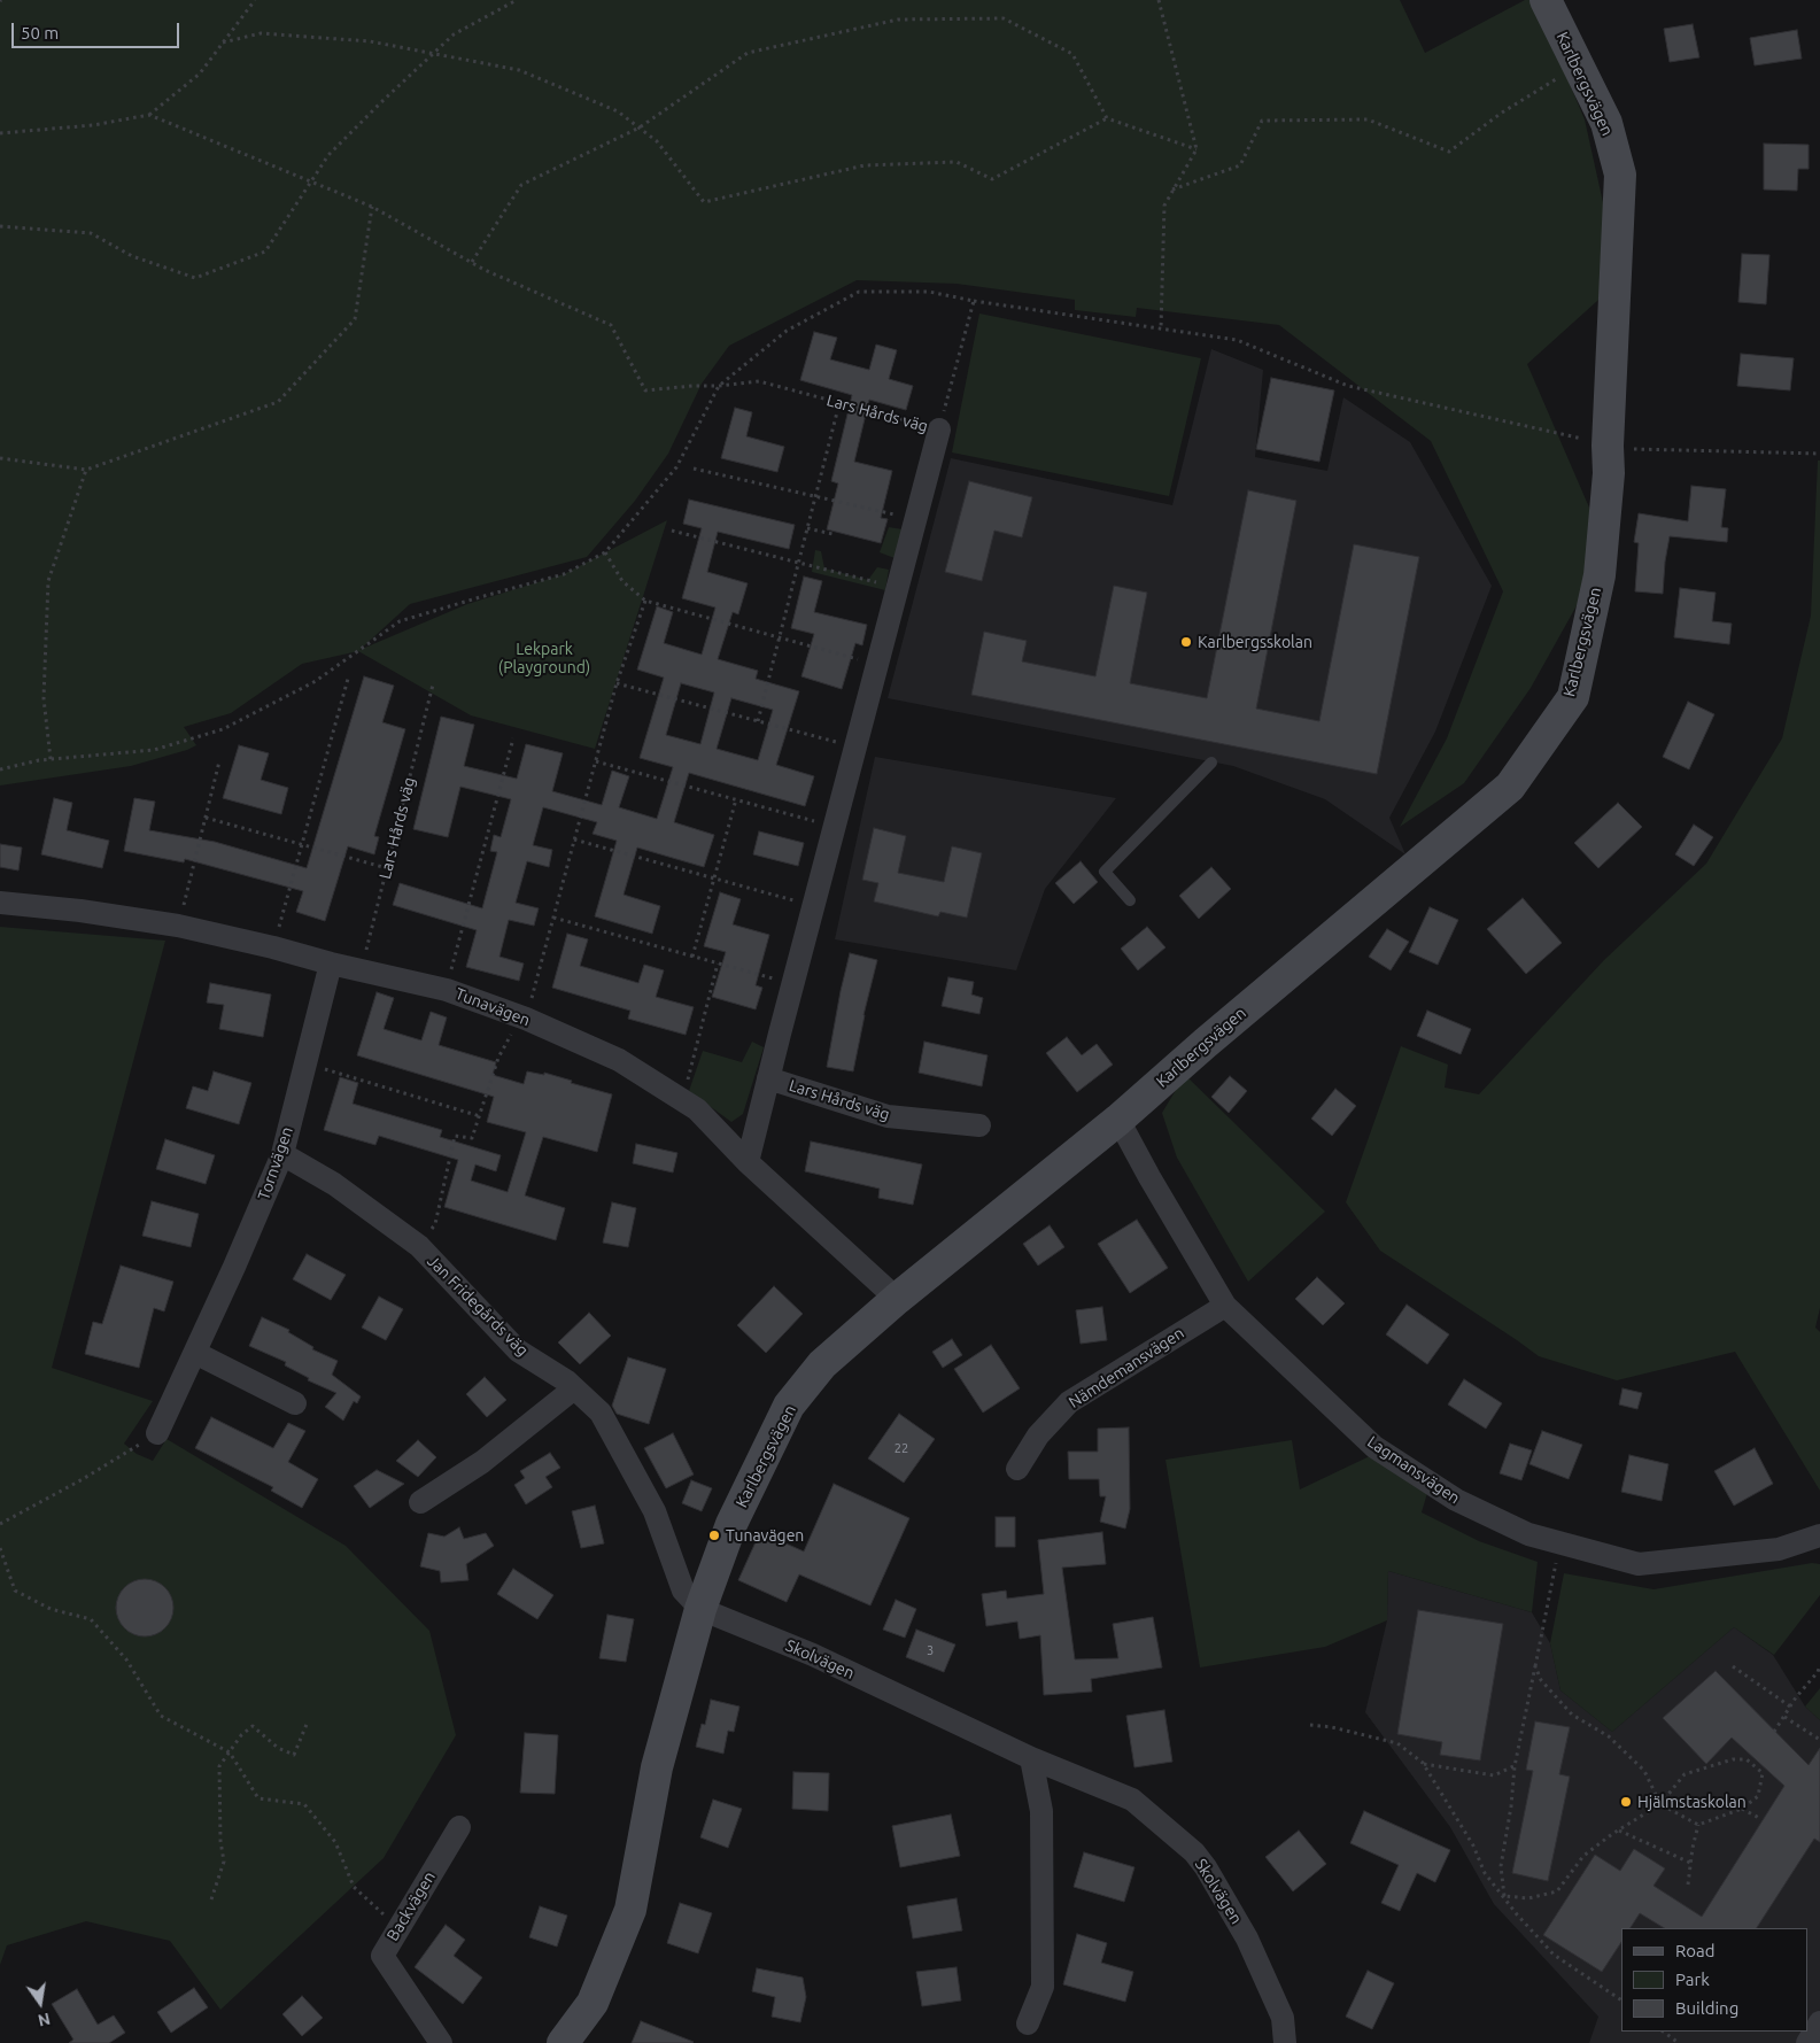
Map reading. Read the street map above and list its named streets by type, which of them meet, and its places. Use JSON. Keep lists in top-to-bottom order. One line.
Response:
{"streets":{"street":["Karlbergsvägen","Lars Hårds väg","Tunavägen","Tornvägen","Jan Fridegårds väg","Nämdemansvägen","Lagmansvägen","Skolvägen","Backvägen"]},"crossings":[["Karlbergsvägen","Tunavägen"],["Karlbergsvägen","Jan Fridegårds väg"],["Karlbergsvägen","Lagmansvägen"],["Karlbergsvägen","Skolvägen"],["Lars Hårds väg","Tunavägen"],["Tunavägen","Tornvägen"],["Tornvägen","Jan Fridegårds väg"],["Jan Fridegårds väg","Skolvägen"],["Nämdemansvägen","Lagmansvägen"]],"parks":["Lekpark (Playground)"],"places":["Karlbergsskolan","Tunavägen","Hjälmstaskolan"],"house_numbers":["22","3"],"legend":["Road","Park","Building"],"scale_bar":"50 m","north":"bottom"}
